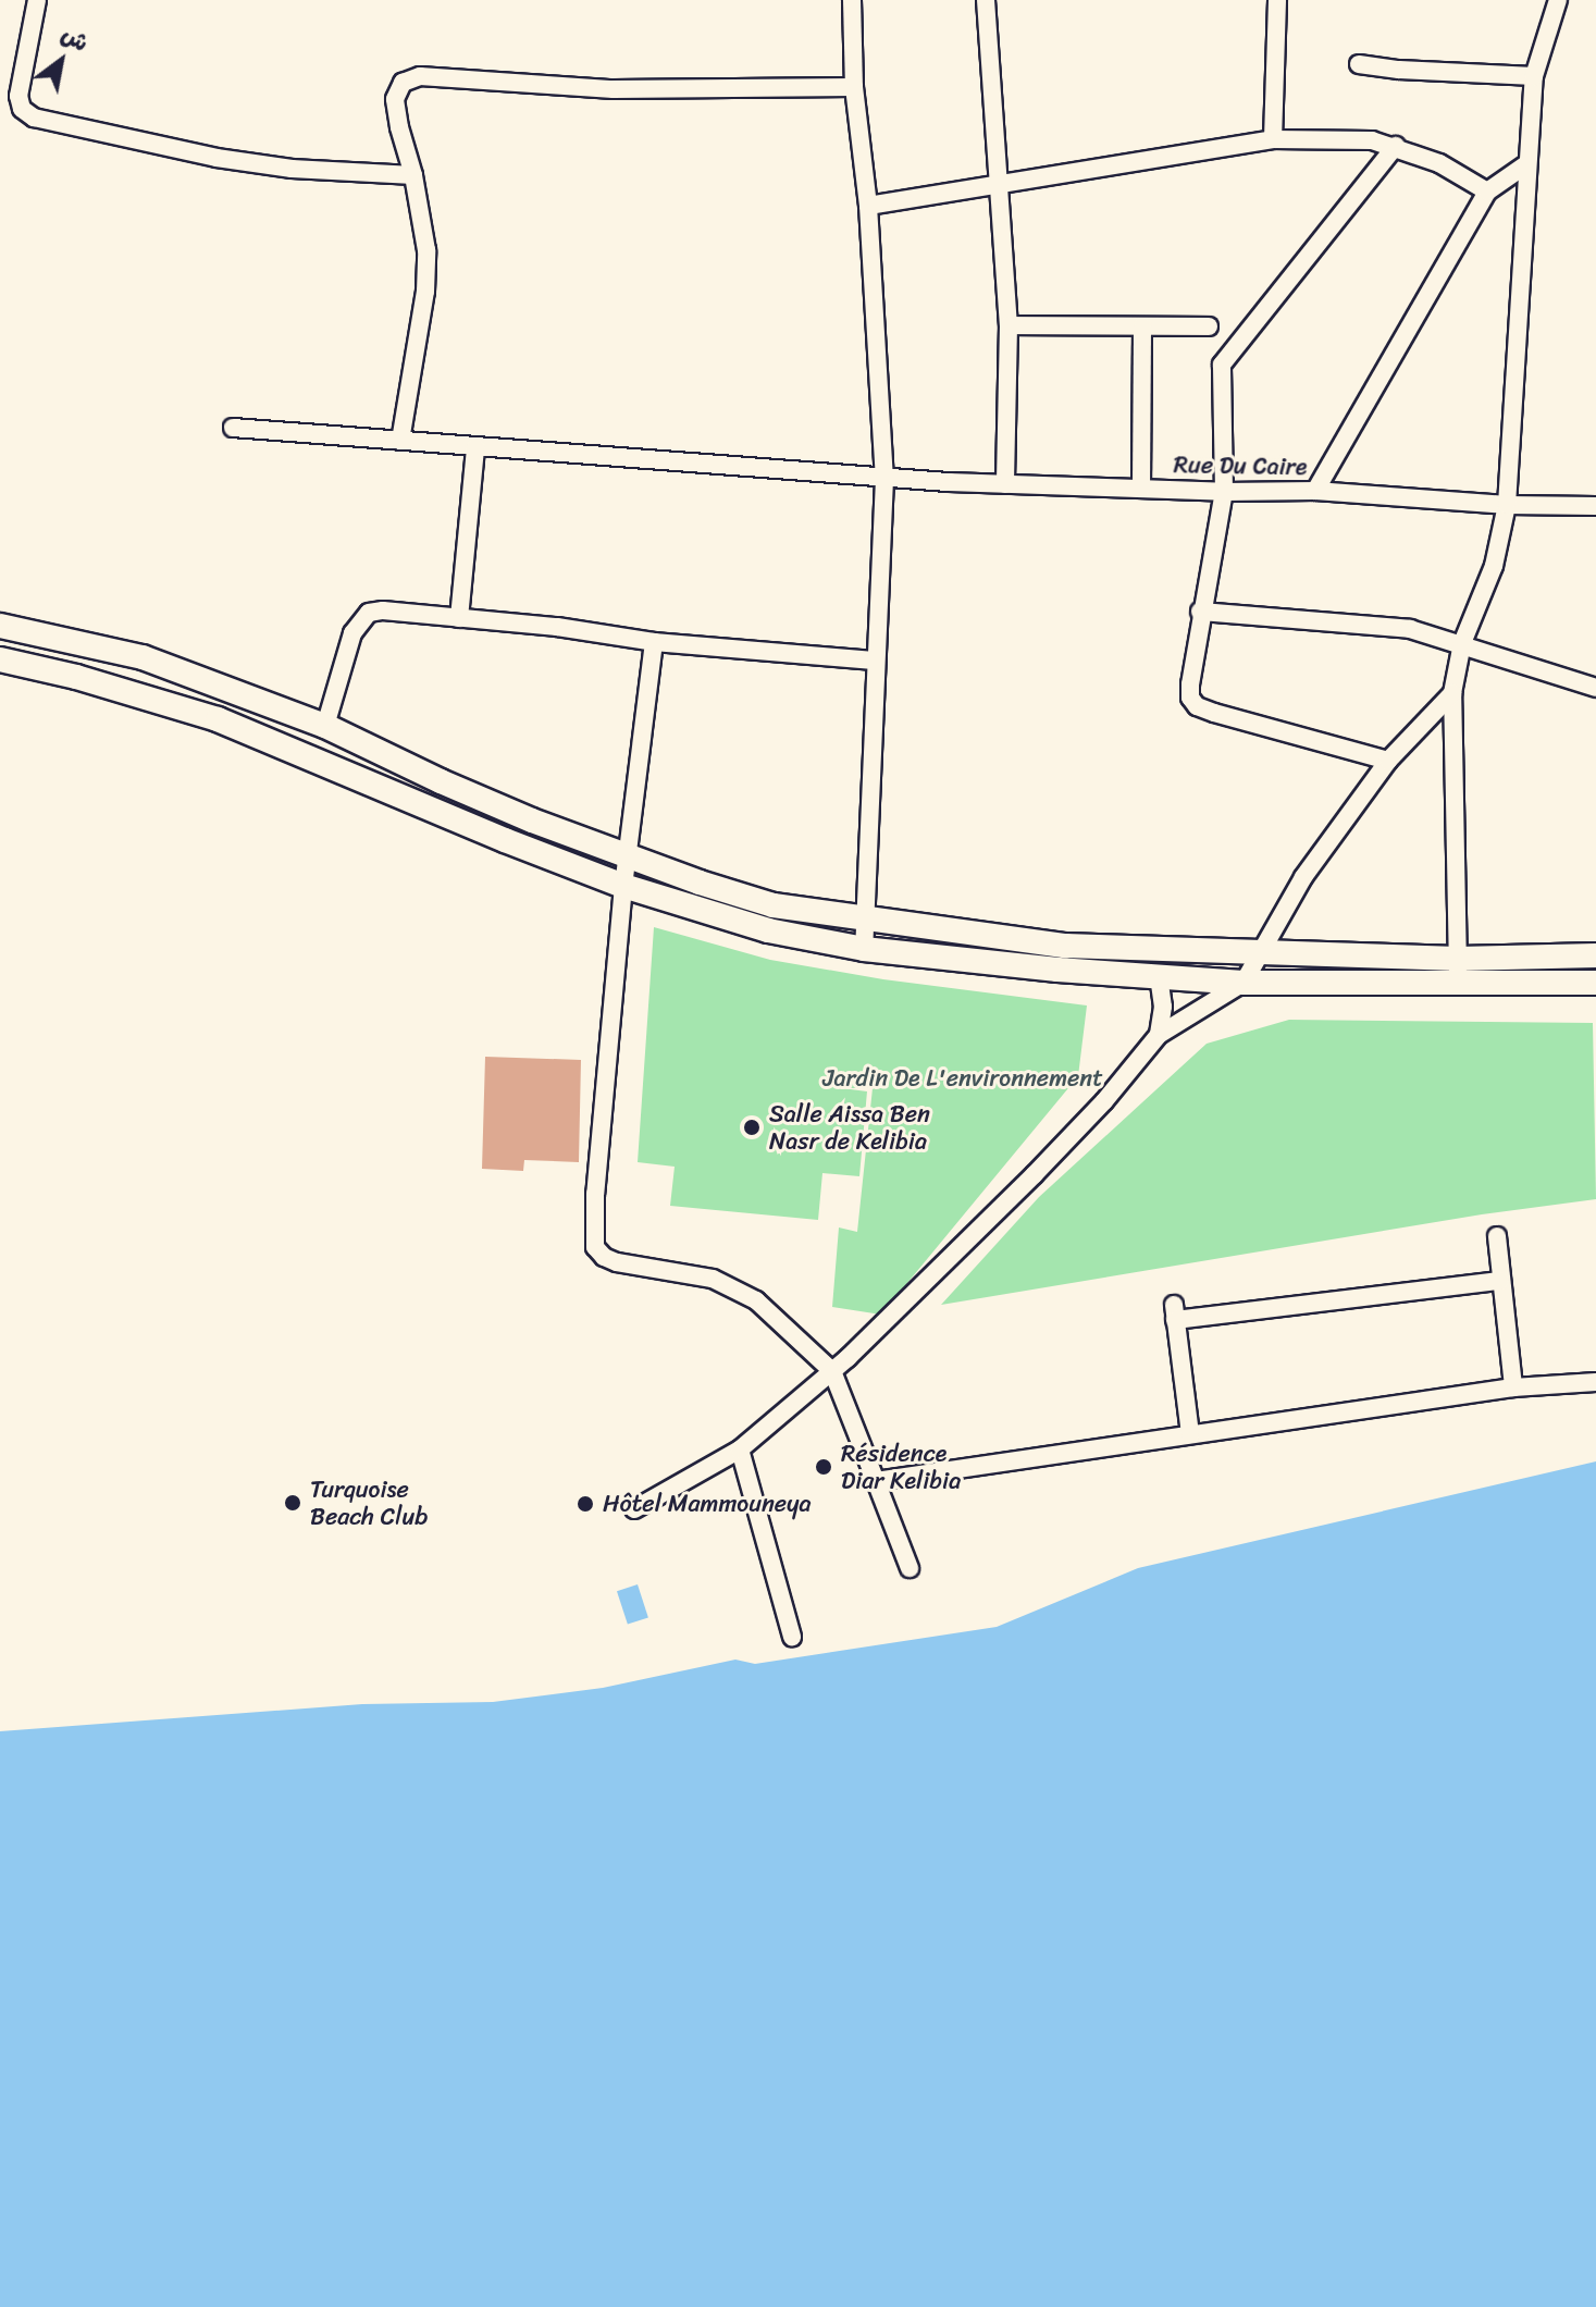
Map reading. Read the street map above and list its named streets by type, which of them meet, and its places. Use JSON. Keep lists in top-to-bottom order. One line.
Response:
{"streets":{"street":["Rue Du Caire"]},"parks":["Jardin De L'environnement"],"places":["Salle Aissa Ben Nasr de Kelibia","Résidence Diar Kelibia","Turquoise Beach Club","Hôtel Mammouneya"],"north":"top right"}
